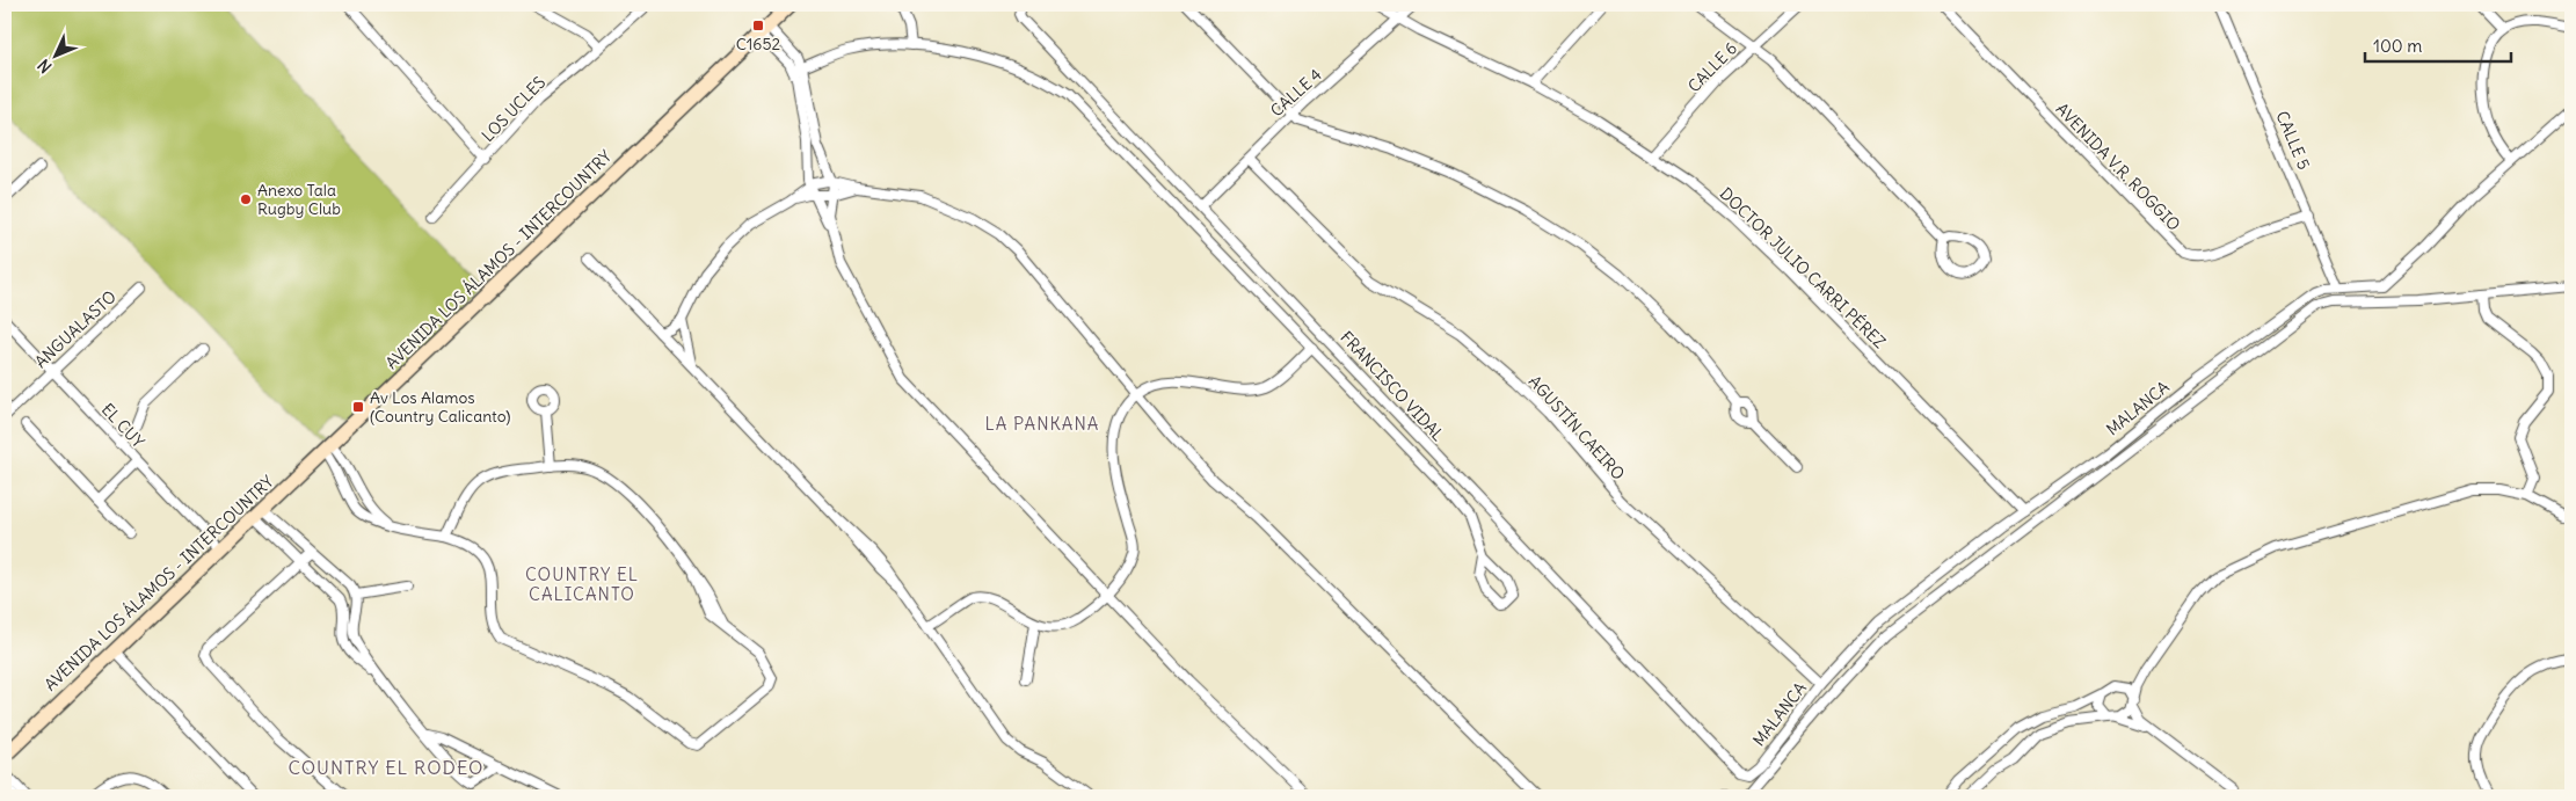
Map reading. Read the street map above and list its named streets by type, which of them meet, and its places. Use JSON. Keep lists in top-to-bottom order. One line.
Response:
{"streets":{"main road":["AVENIDA LOS ÁLAMOS - INTERCOUNTRY"],"street":["CALLE 6","CALLE 4","LOS UCLES","CALLE 5","AVENIDA V.R. ROGGIO","DOCTOR JULIO CARRI PÉREZ","ANGUALASTO","FRANCISCO VIDAL","MALANCA","EL CUY","AGUSTÍN CAEIRO"]},"crossings":[["CALLE 6","DOCTOR JULIO CARRI PÉREZ"],["CALLE 4","DOCTOR JULIO CARRI PÉREZ"],["CALLE 4","FRANCISCO VIDAL"],["CALLE 4","AGUSTÍN CAEIRO"],["CALLE 5","AVENIDA V.R. ROGGIO"],["CALLE 5","MALANCA"],["AVENIDA LOS ÁLAMOS - INTERCOUNTRY","EL CUY"],["DOCTOR JULIO CARRI PÉREZ","MALANCA"],["ANGUALASTO","EL CUY"],["FRANCISCO VIDAL","MALANCA"],["MALANCA","AGUSTÍN CAEIRO"]],"districts":["LA PANKANA","COUNTRY EL CALICANTO","COUNTRY EL RODEO"],"places":{"transit":["C1652","Av Los Alamos (Country Calicanto)"],"other":["Anexo Tala Rugby Club"]},"scale_bar":"100 m","north":"bottom left"}
